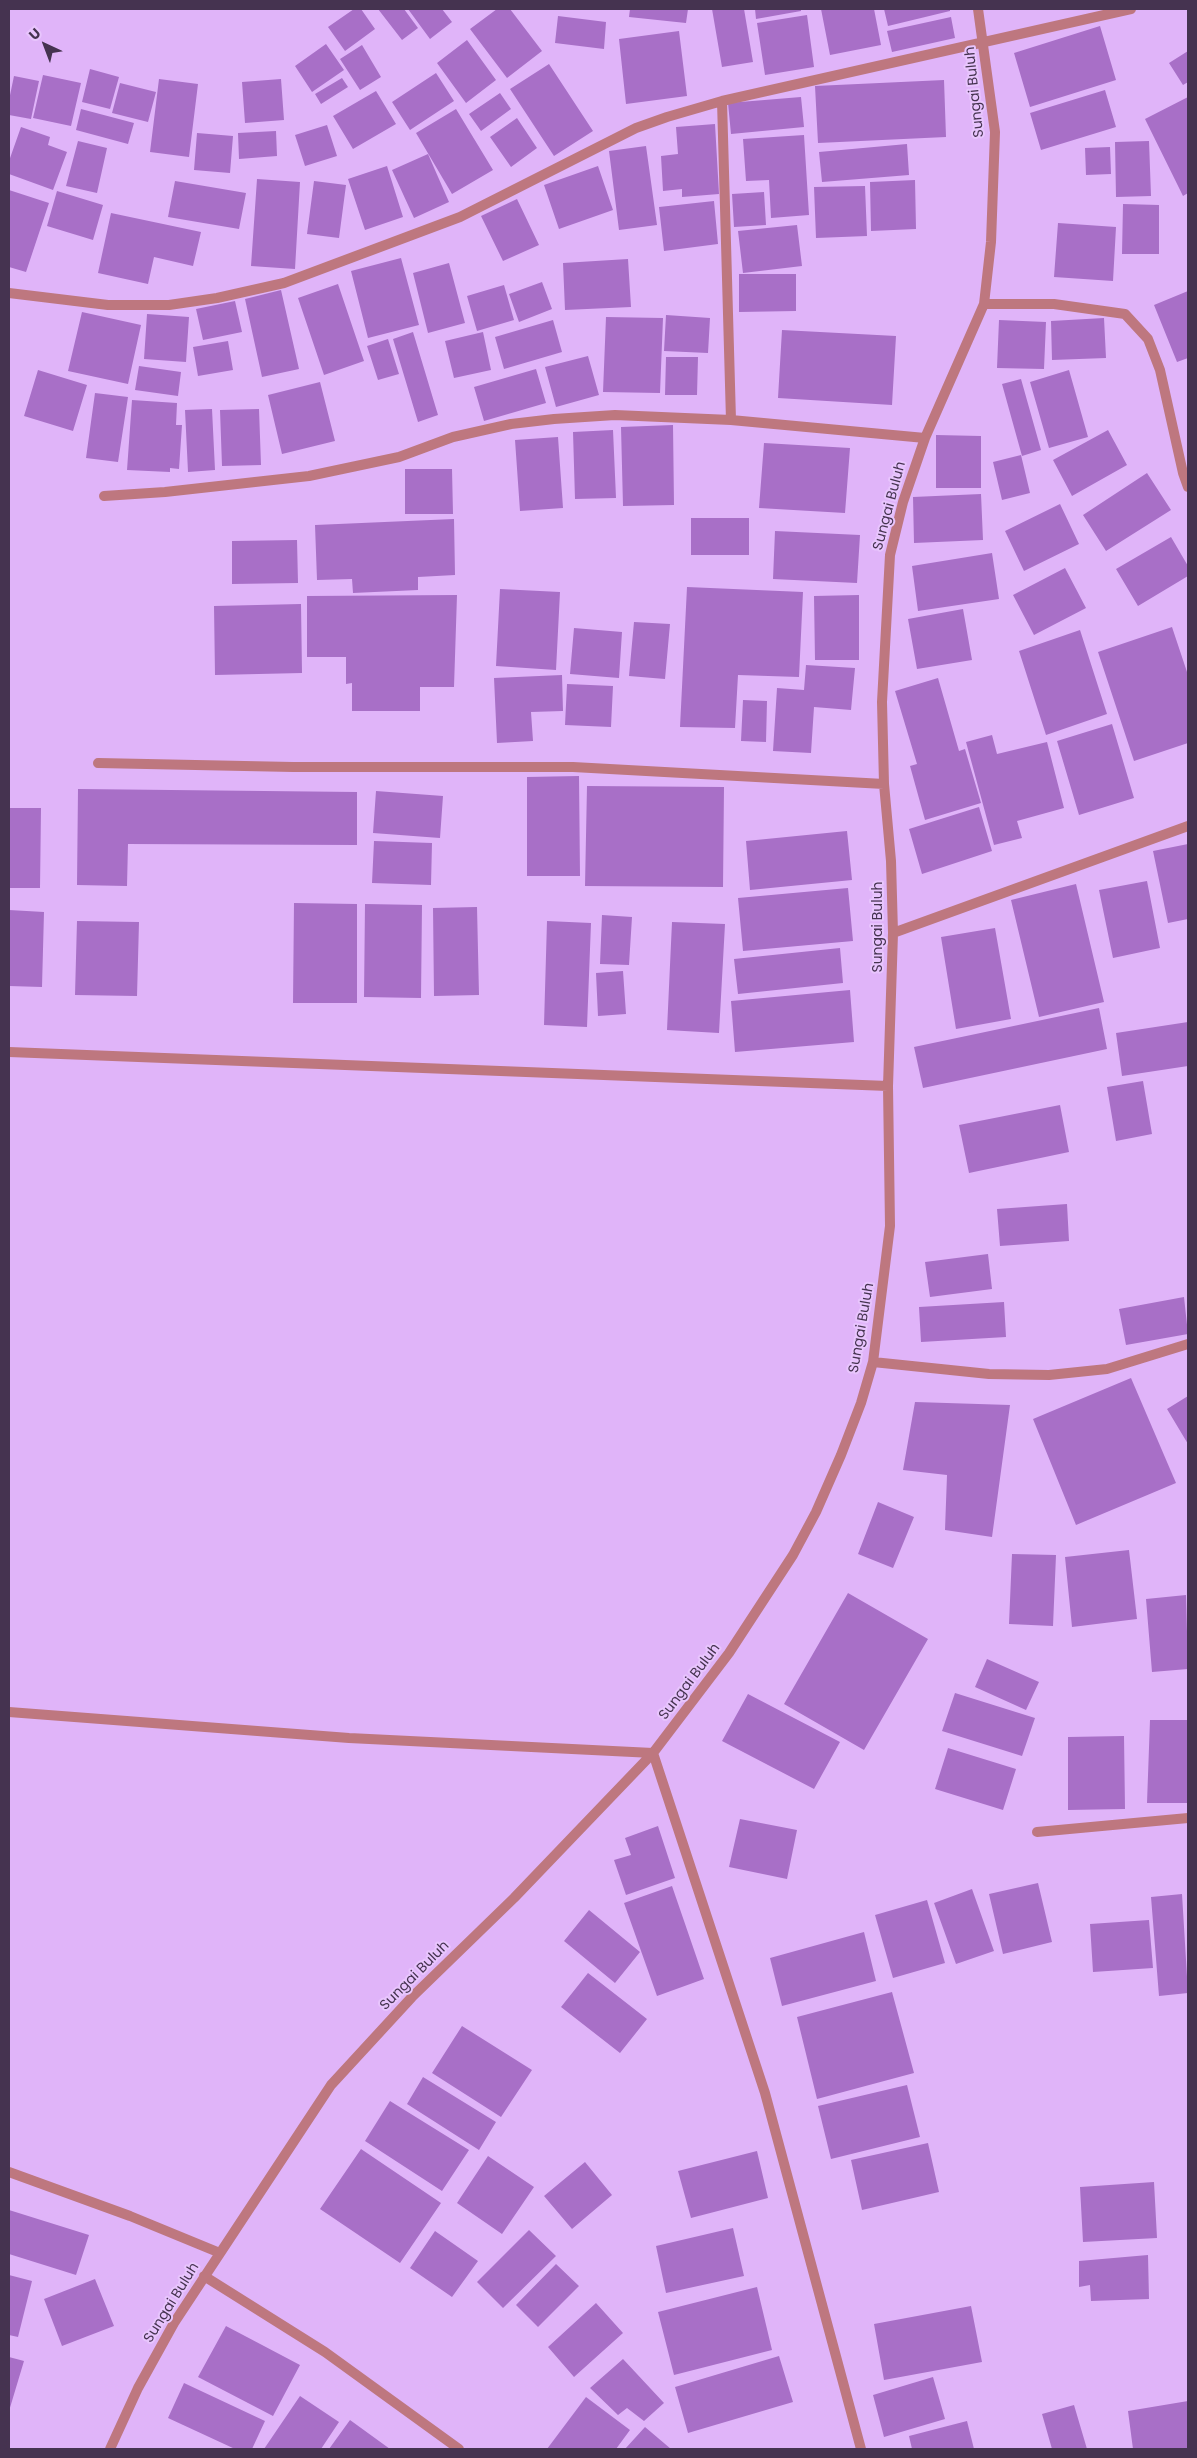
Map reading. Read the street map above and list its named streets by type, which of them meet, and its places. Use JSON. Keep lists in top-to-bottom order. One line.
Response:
{"streets":{"street":["Sungai Buluh"]},"north":"top left"}
